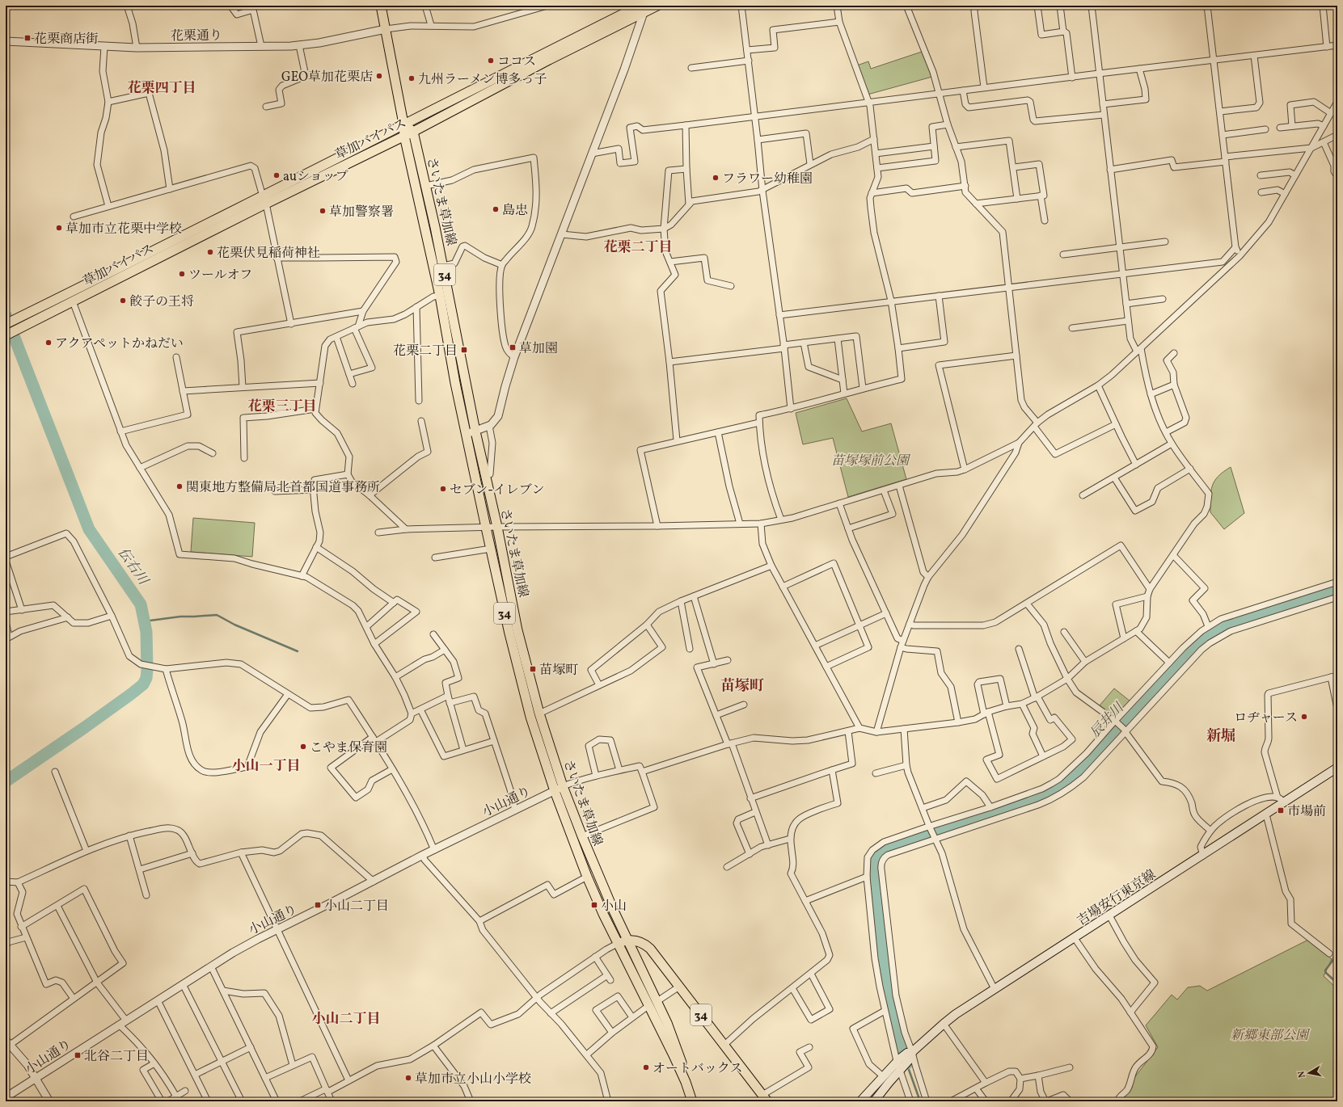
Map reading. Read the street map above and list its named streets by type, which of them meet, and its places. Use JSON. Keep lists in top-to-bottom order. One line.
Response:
{"streets":{"main road":["草加バイパス","さいたま草加線","34","吉場安行東京線"],"street":["花栗通り","小山通り"]},"crossings":[["花栗通り","さいたま草加線"],["草加バイパス","さいたま草加線"],["さいたま草加線","34"],["さいたま草加線","小山通り"]],"districts":["花栗四丁目","花栗二丁目","花栗三丁目","苗塚町","新堀","小山一丁目","小山二丁目"],"water":["伝右川","辰井川"],"parks":["苗塚塚前公園","新郷東部公園"],"places":{"transit":["花栗商店街","草加園","花栗二丁目","苗塚町","市場前","小山二丁目","小山","北谷二丁目"],"other":["ココス","GEO草加花栗店","九州ラーメン博多っ子","auショップ","フラワー幼稚園","島忠","草加警察署","草加市立花栗中学校","花栗伏見稲荷神社","ツールオフ","餃子の王将","アクアペットかねだい","関東地方整備局北首都国道事務所","セブン-イレブン","ロヂャース","こやま保育園","オートバックス","草加市立小山小学校"]},"north":"left"}
